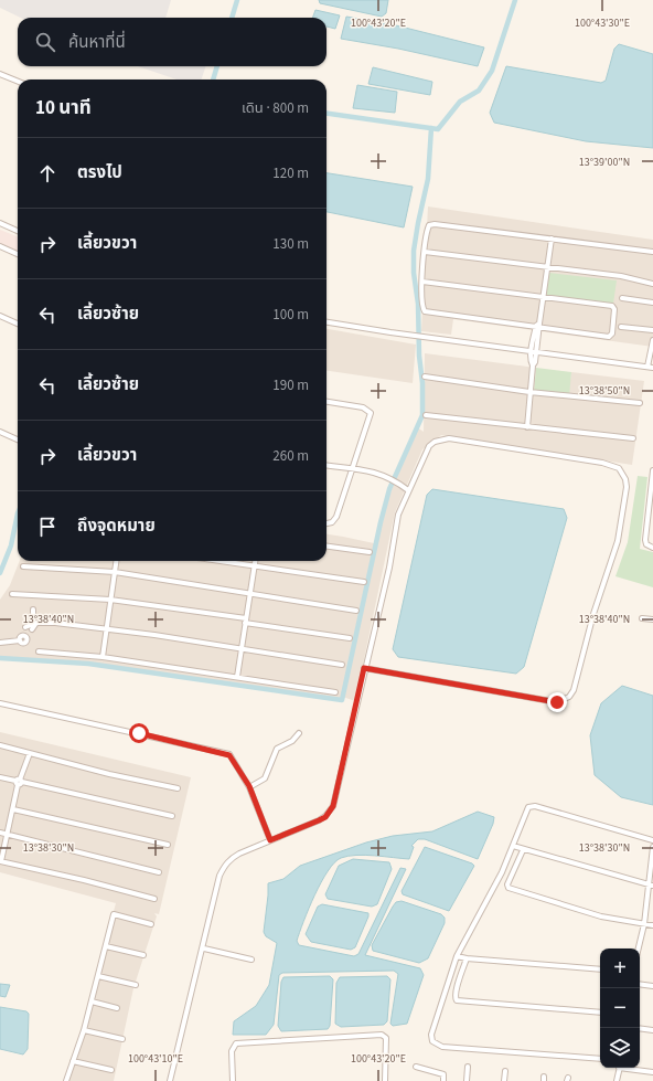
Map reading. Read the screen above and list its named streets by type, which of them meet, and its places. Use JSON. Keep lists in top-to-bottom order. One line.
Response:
{"page":{"search":"ค้นหาที่นี่","heading":["10 นาที","เดิน · 800 m"],"list":[["ตรงไป","120 m"],["เลี้ยวขวา","130 m"],["เลี้ยวซ้าย","100 m"],["เลี้ยวซ้าย","190 m"],["เลี้ยวขวา","260 m"],"ถึงจุดหมาย"],"map_buttons":["+","−"]},"coordinates":["100°43'20\"E","100°43'30\"E","13°39'00\"N","13°38'50\"N","13°38'40\"N","13°38'30\"N","100°43'10\"E"]}
